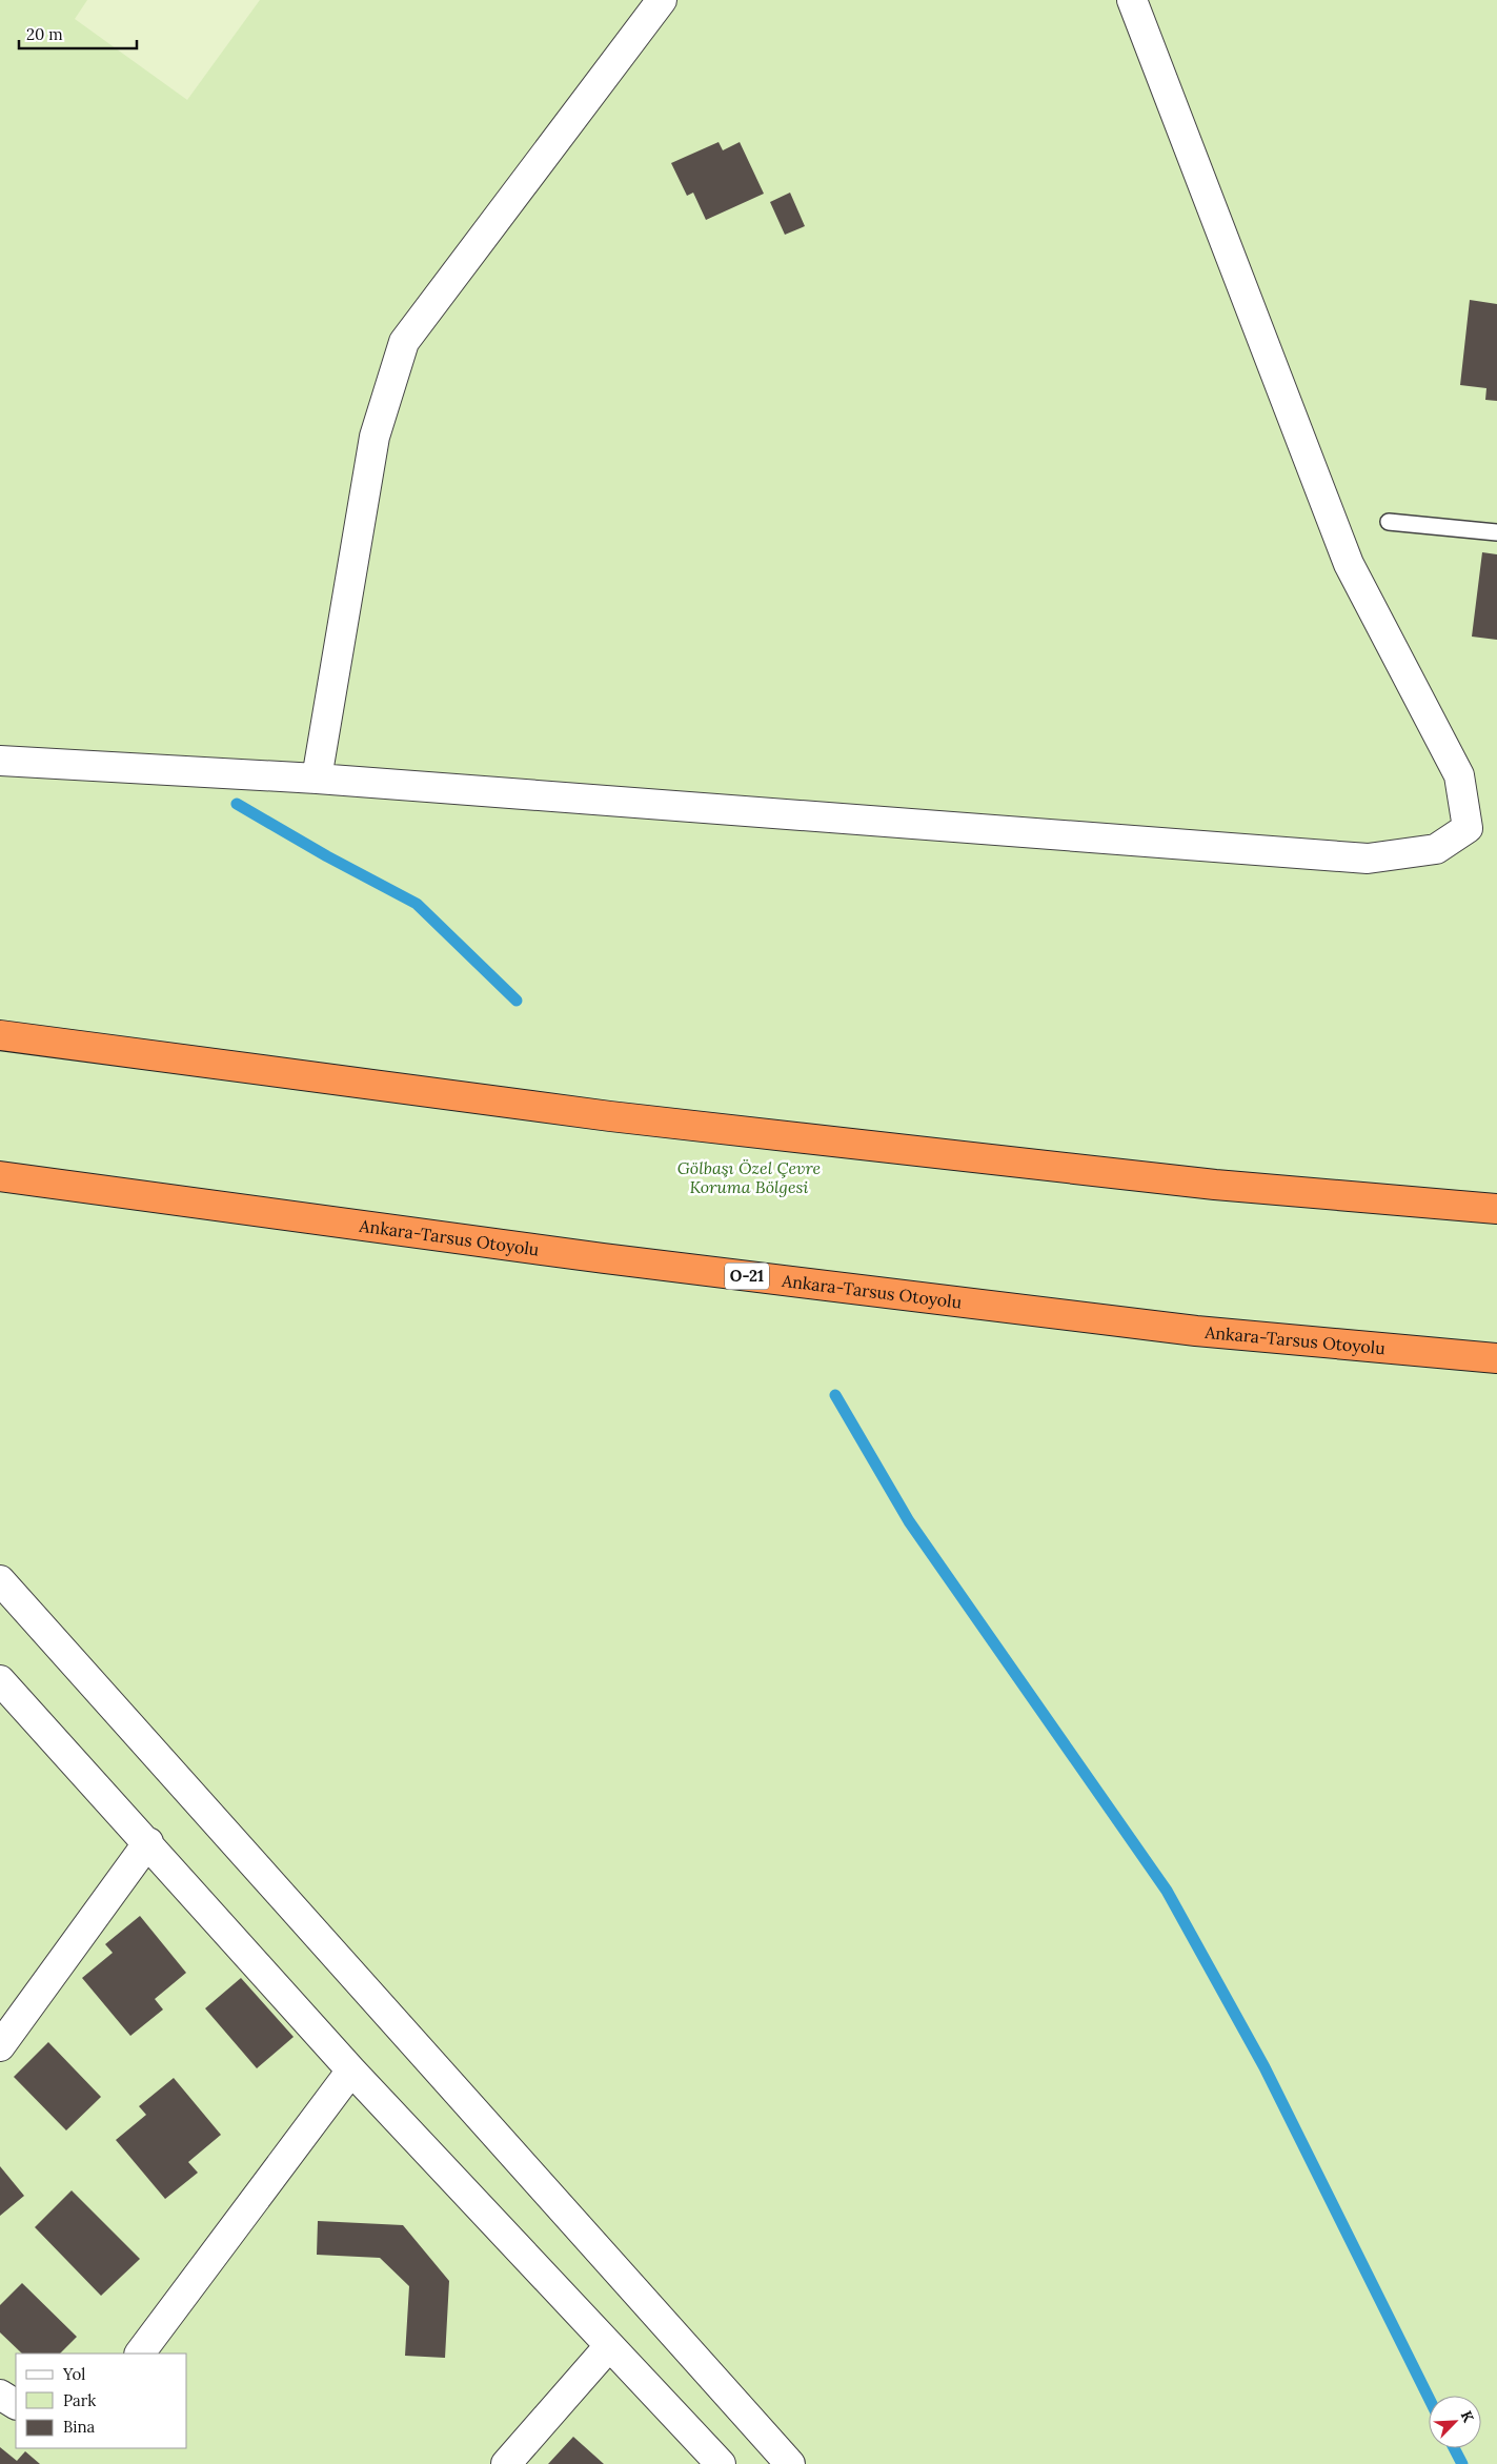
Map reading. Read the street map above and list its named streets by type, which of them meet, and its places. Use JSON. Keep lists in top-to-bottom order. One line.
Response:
{"streets":{"highway":["Ankara-Tarsus Otoyolu","O-21"]},"parks":["Gölbaşı Özel Çevre Koruma Bölgesi"],"legend":["Yol","Park","Bina"],"scale_bar":"20 m","north":"top right"}
